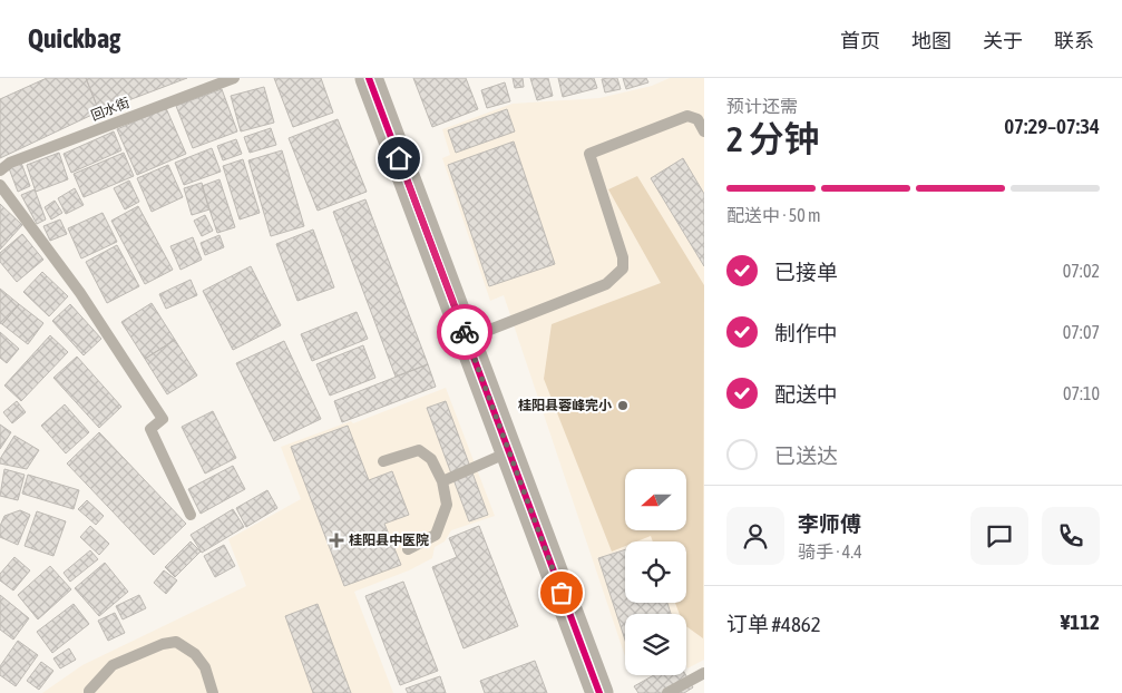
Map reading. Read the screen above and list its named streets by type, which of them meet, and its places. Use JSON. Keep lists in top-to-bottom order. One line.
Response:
{"streets":{"lane":["回水街"]},"places":{"other":["桂阳县蓉峰完小"],"health":["桂阳县中医院"]},"north":"left","page":{"header":"Quickbag","nav":["首页","地图","关于","联系"],"heading":["2 分钟","预计还需","07:29–07:34"],"panel":["李师傅","骑手 · 4.4","订单 #4862","¥112"],"bar":"配送中 · 50 m","list":[["已接单","07:02"],["制作中","07:07"],["配送中","07:10"],"已送达"]}}
